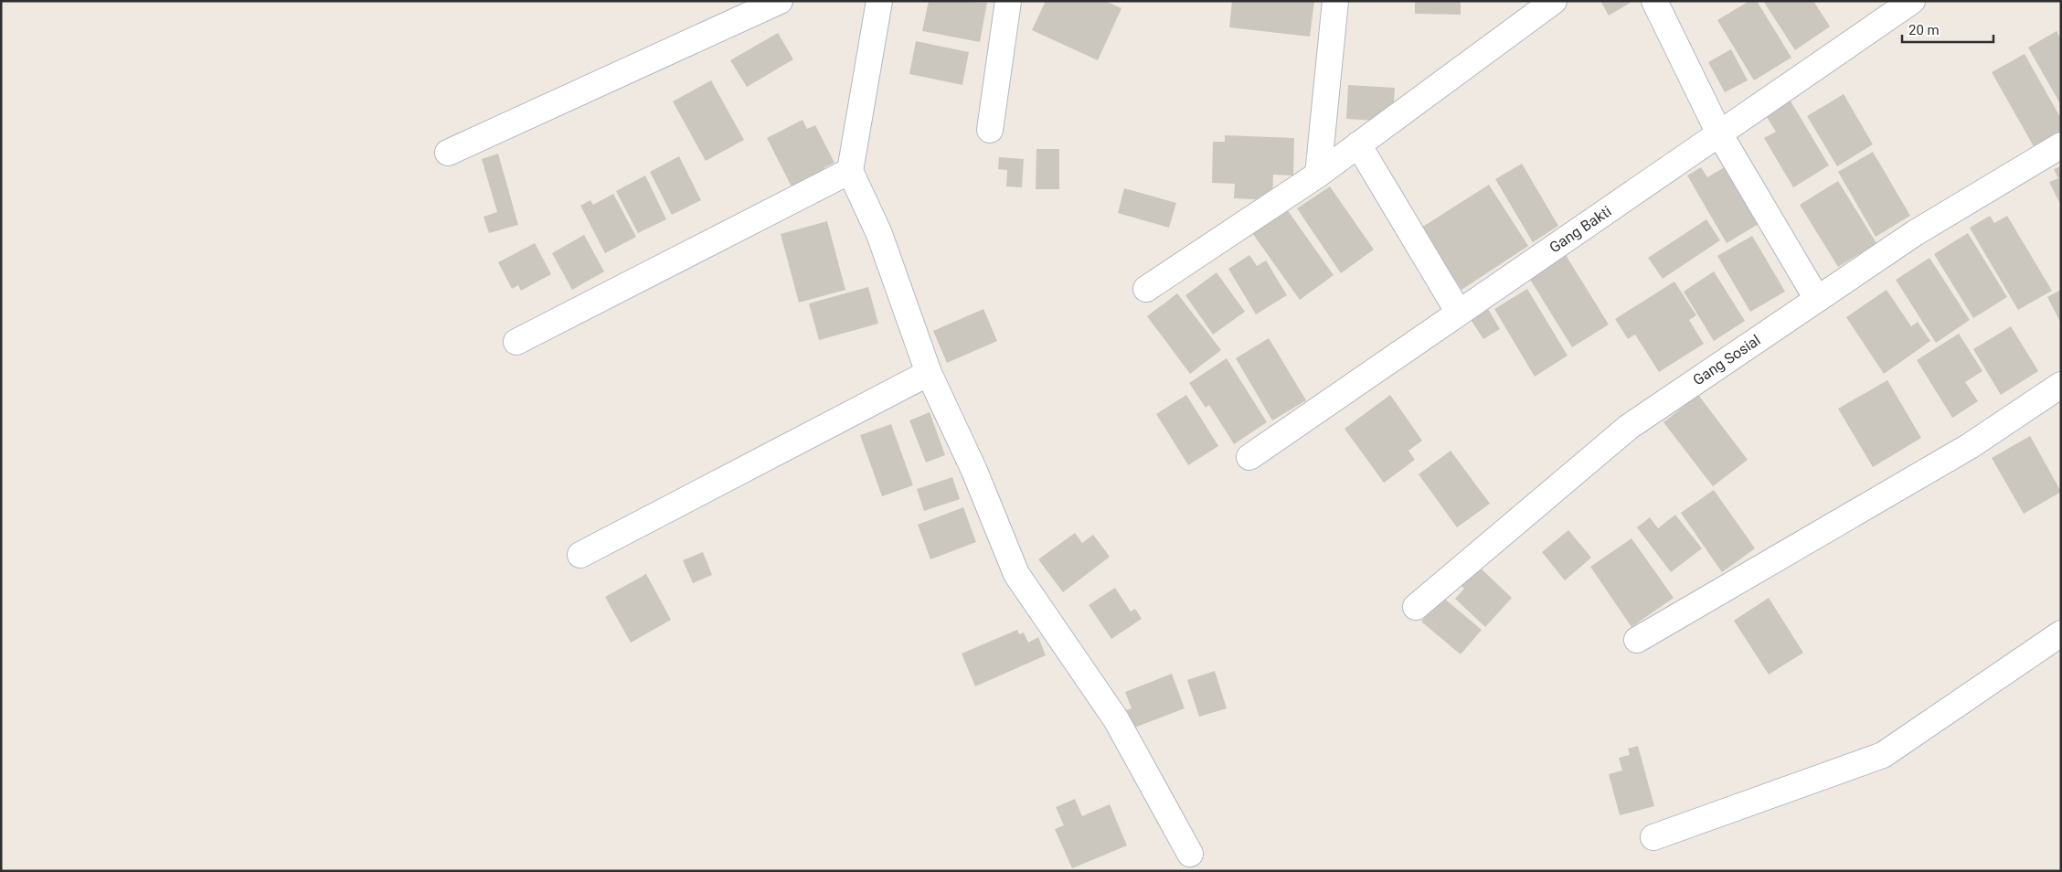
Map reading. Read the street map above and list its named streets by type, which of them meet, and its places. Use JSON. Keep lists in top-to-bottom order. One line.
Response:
{"streets":{"street":["Gang Bakti","Gang Sosial"]},"scale_bar":"20 m"}
